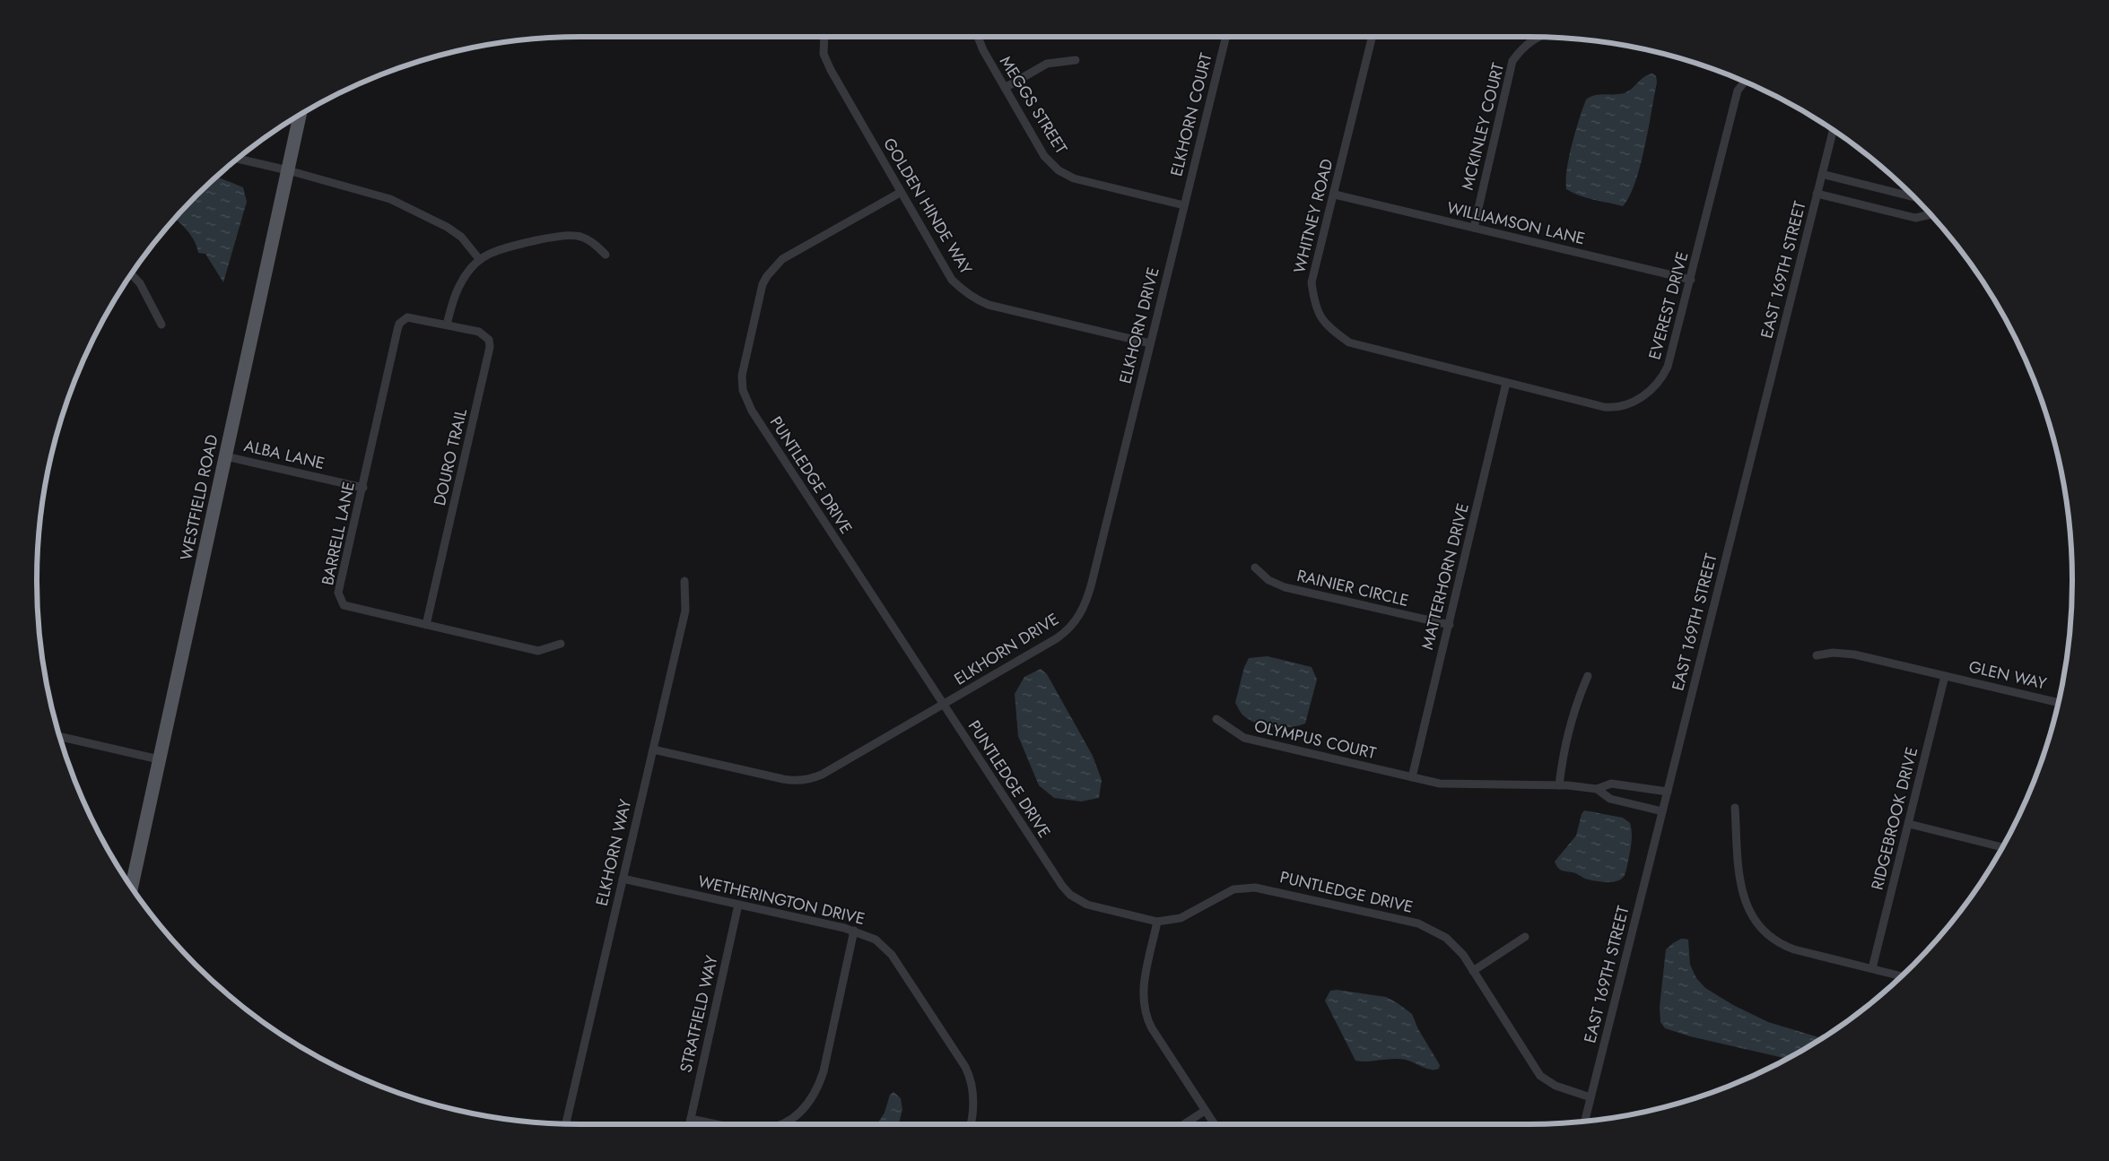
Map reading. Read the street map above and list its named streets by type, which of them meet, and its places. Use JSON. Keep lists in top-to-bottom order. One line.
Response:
{"streets":{"main road":["WESTFIELD ROAD"],"street":["MEGGS STREET","ELKHORN COURT","MCKINLEY COURT","GOLDEN HINDE WAY","WHITNEY ROAD","WILLIAMSON LANE","EAST 169TH STREET","EVEREST DRIVE","ELKHORN DRIVE","ALBA LANE","DOURO TRAIL","PUNTLEDGE DRIVE","BARRELL LANE","MATTERHORN DRIVE","RAINIER CIRCLE","GLEN WAY","OLYMPUS COURT","RIDGEBROOK DRIVE","ELKHORN WAY","WETHERINGTON DRIVE","STRATFIELD WAY"]},"crossings":[["MEGGS STREET","ELKHORN COURT"],["MEGGS STREET","ELKHORN DRIVE"],["ELKHORN COURT","ELKHORN DRIVE"],["MCKINLEY COURT","WILLIAMSON LANE"],["GOLDEN HINDE WAY","ELKHORN DRIVE"],["GOLDEN HINDE WAY","PUNTLEDGE DRIVE"],["WHITNEY ROAD","WILLIAMSON LANE"],["WHITNEY ROAD","EVEREST DRIVE"],["WHITNEY ROAD","MATTERHORN DRIVE"],["WILLIAMSON LANE","EVEREST DRIVE"],["EAST 169TH STREET","PUNTLEDGE DRIVE"],["EVEREST DRIVE","MATTERHORN DRIVE"],["ELKHORN DRIVE","PUNTLEDGE DRIVE"],["ELKHORN DRIVE","ELKHORN WAY"],["ALBA LANE","WESTFIELD ROAD"],["ALBA LANE","BARRELL LANE"],["DOURO TRAIL","BARRELL LANE"],["MATTERHORN DRIVE","RAINIER CIRCLE"],["MATTERHORN DRIVE","OLYMPUS COURT"],["GLEN WAY","RIDGEBROOK DRIVE"],["ELKHORN WAY","WETHERINGTON DRIVE"],["WETHERINGTON DRIVE","STRATFIELD WAY"]]}
